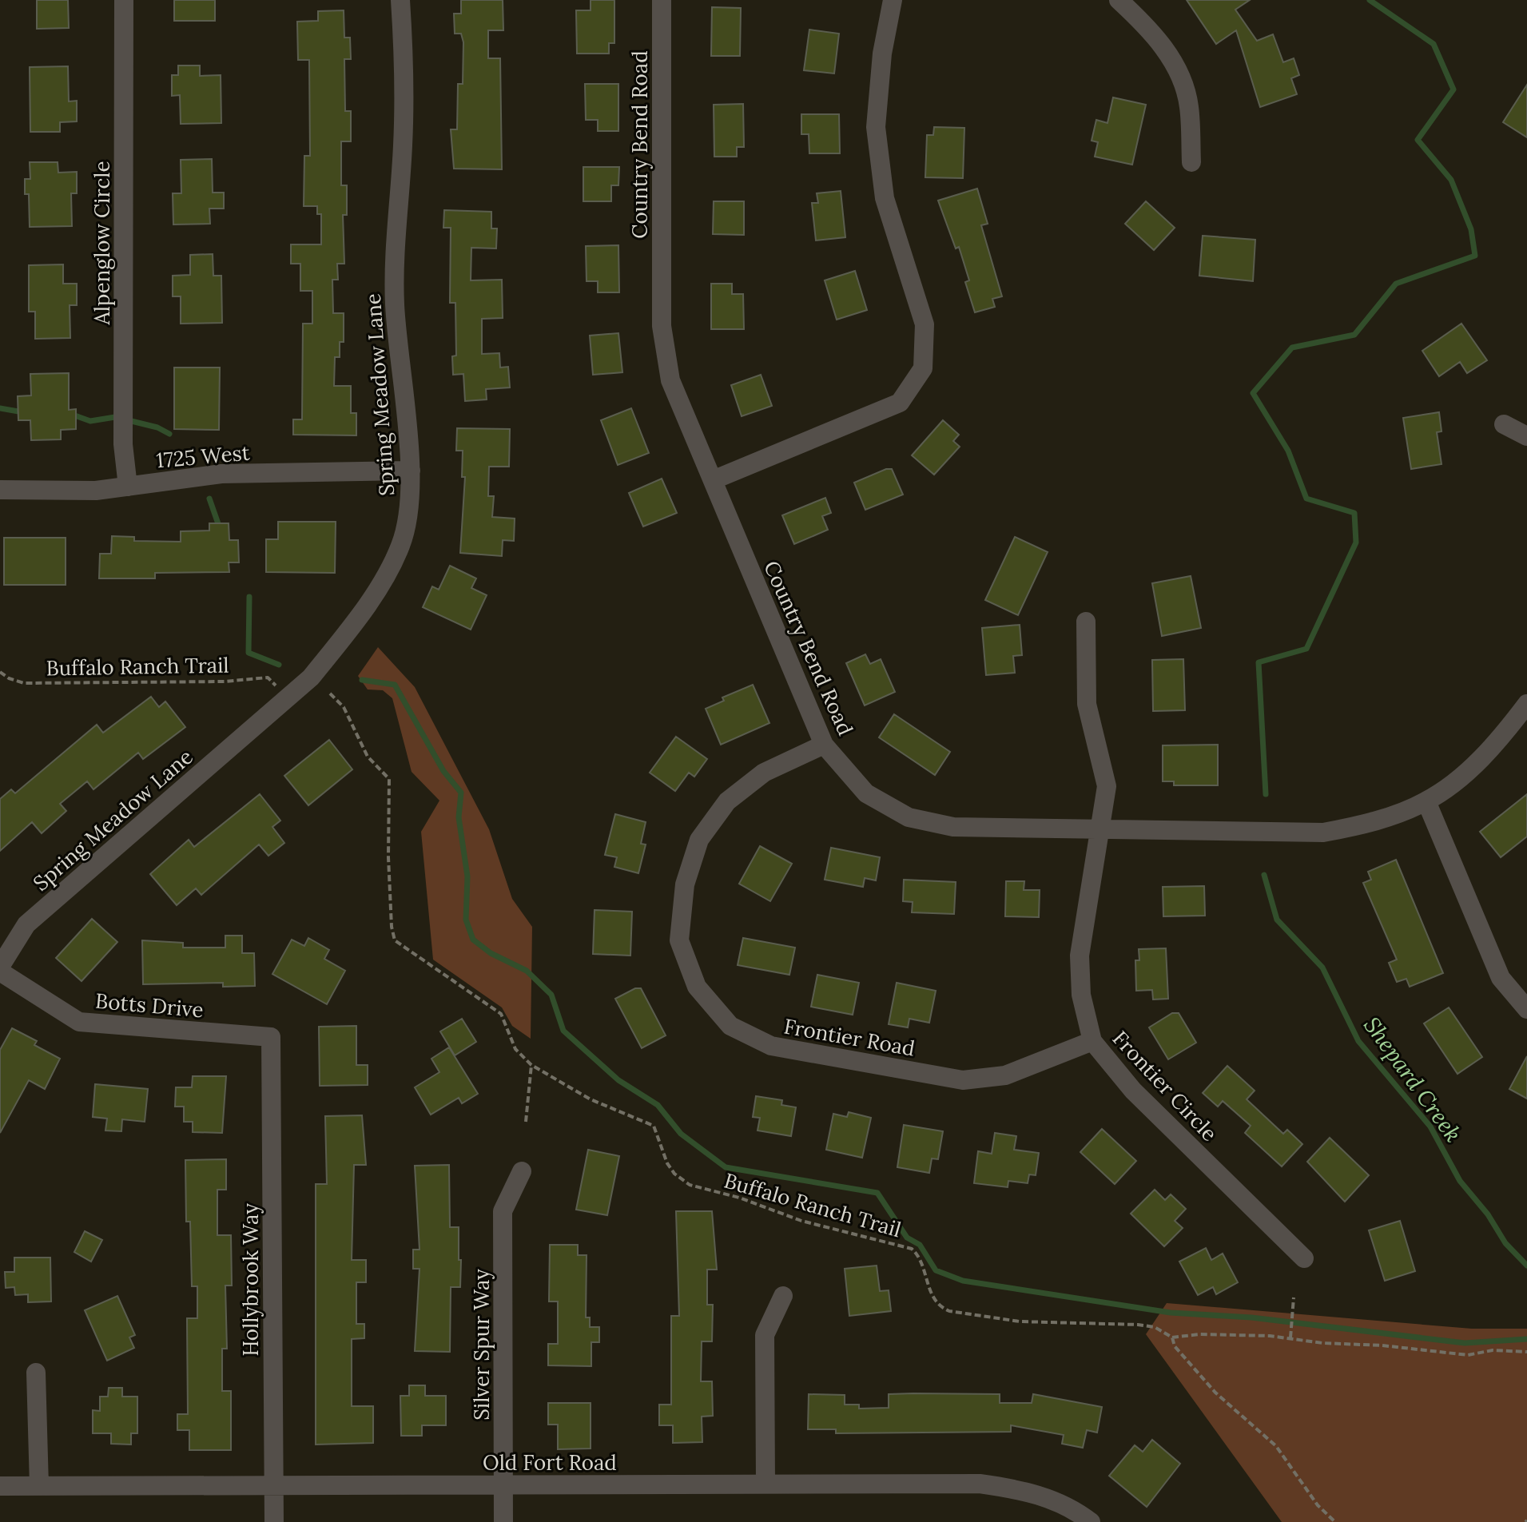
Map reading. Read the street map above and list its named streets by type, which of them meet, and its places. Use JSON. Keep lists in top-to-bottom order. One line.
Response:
{"streets":{"street":["Country Bend Road","Alpenglow Circle","Spring Meadow Lane","1725 West","Botts Drive","Frontier Road","Frontier Circle","Hollybrook Way","Silver Spur Way","Old Fort Road"],"path":["Buffalo Ranch Trail"]},"crossings":[["Country Bend Road","Frontier Road"],["Country Bend Road","Frontier Circle"],["Alpenglow Circle","1725 West"],["Spring Meadow Lane","1725 West"],["Botts Drive","Hollybrook Way"],["Frontier Road","Frontier Circle"],["Hollybrook Way","Old Fort Road"],["Silver Spur Way","Old Fort Road"]],"water":["Shepard Creek"]}
